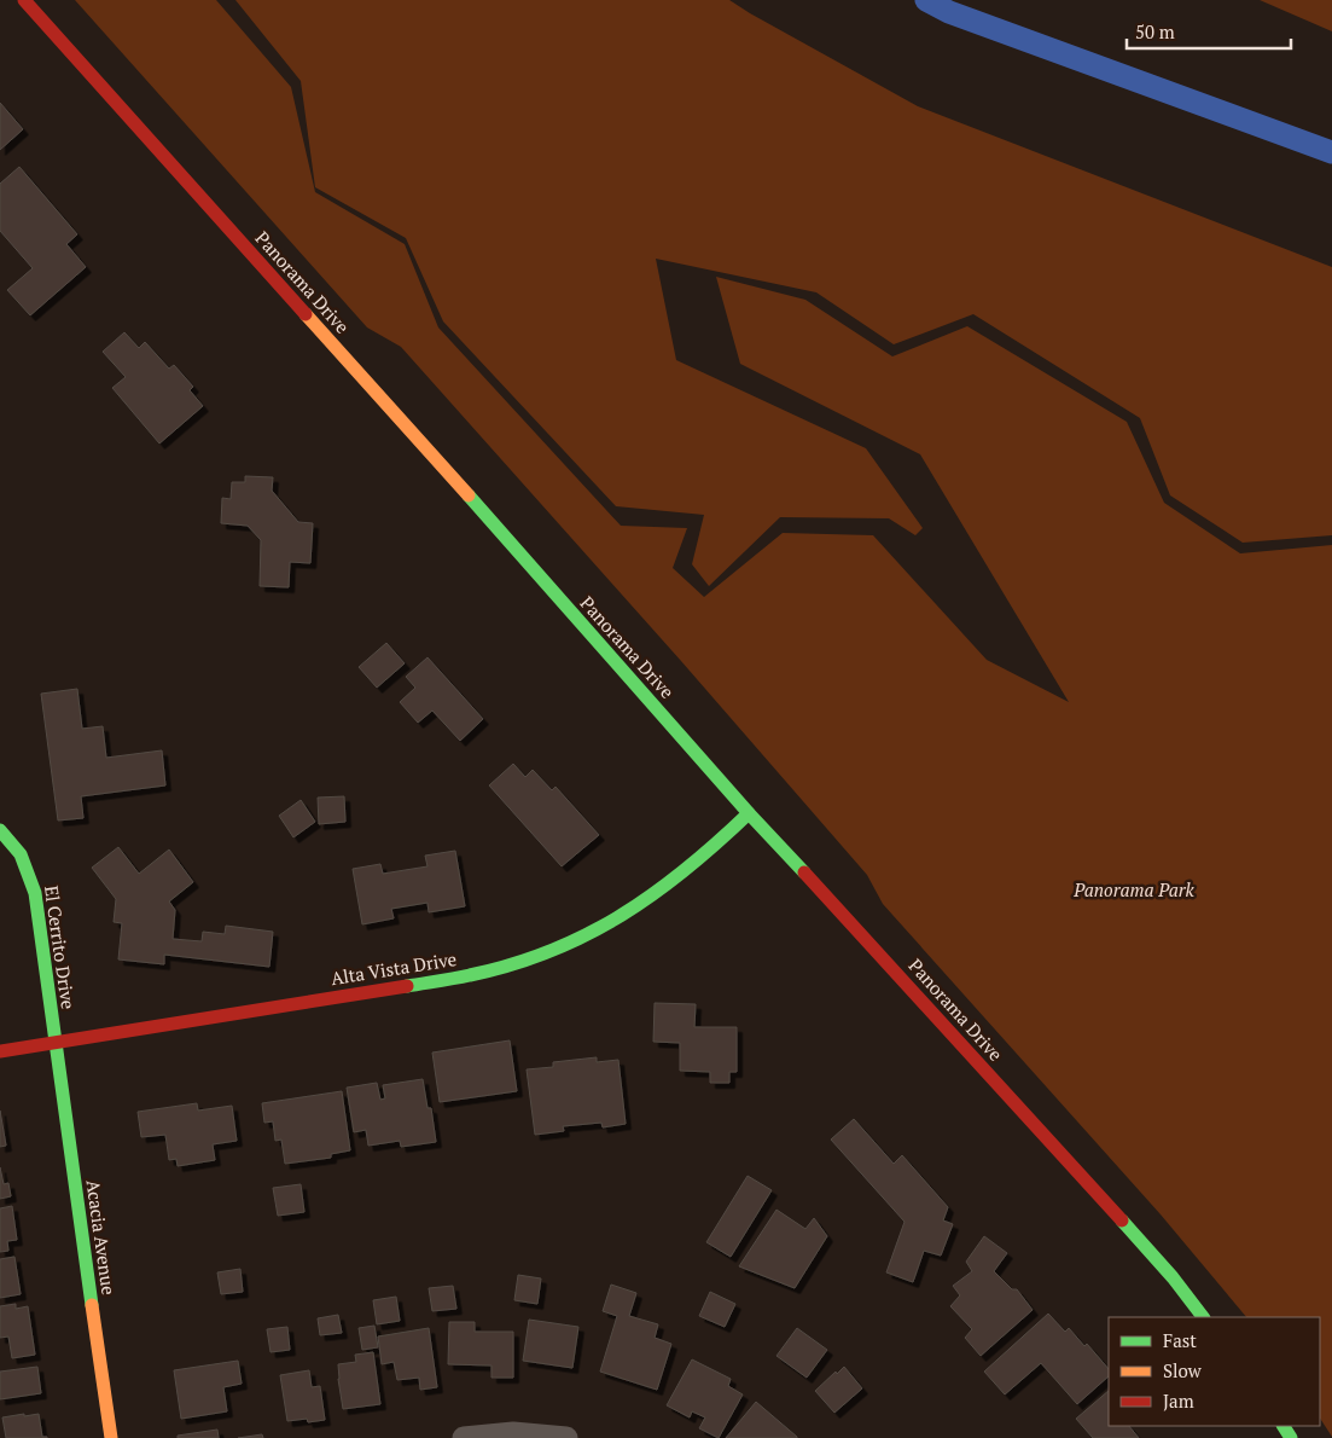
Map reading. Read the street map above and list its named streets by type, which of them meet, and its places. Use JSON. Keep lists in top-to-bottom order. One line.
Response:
{"streets":{"main road":["Panorama Drive","El Cerrito Drive","Alta Vista Drive","Acacia Avenue"]},"crossings":[["Panorama Drive","Alta Vista Drive"],["El Cerrito Drive","Alta Vista Drive"],["El Cerrito Drive","Acacia Avenue"],["Alta Vista Drive","Acacia Avenue"]],"parks":["Panorama Park"],"legend":["Fast","Slow","Jam"],"scale_bar":"50 m"}
